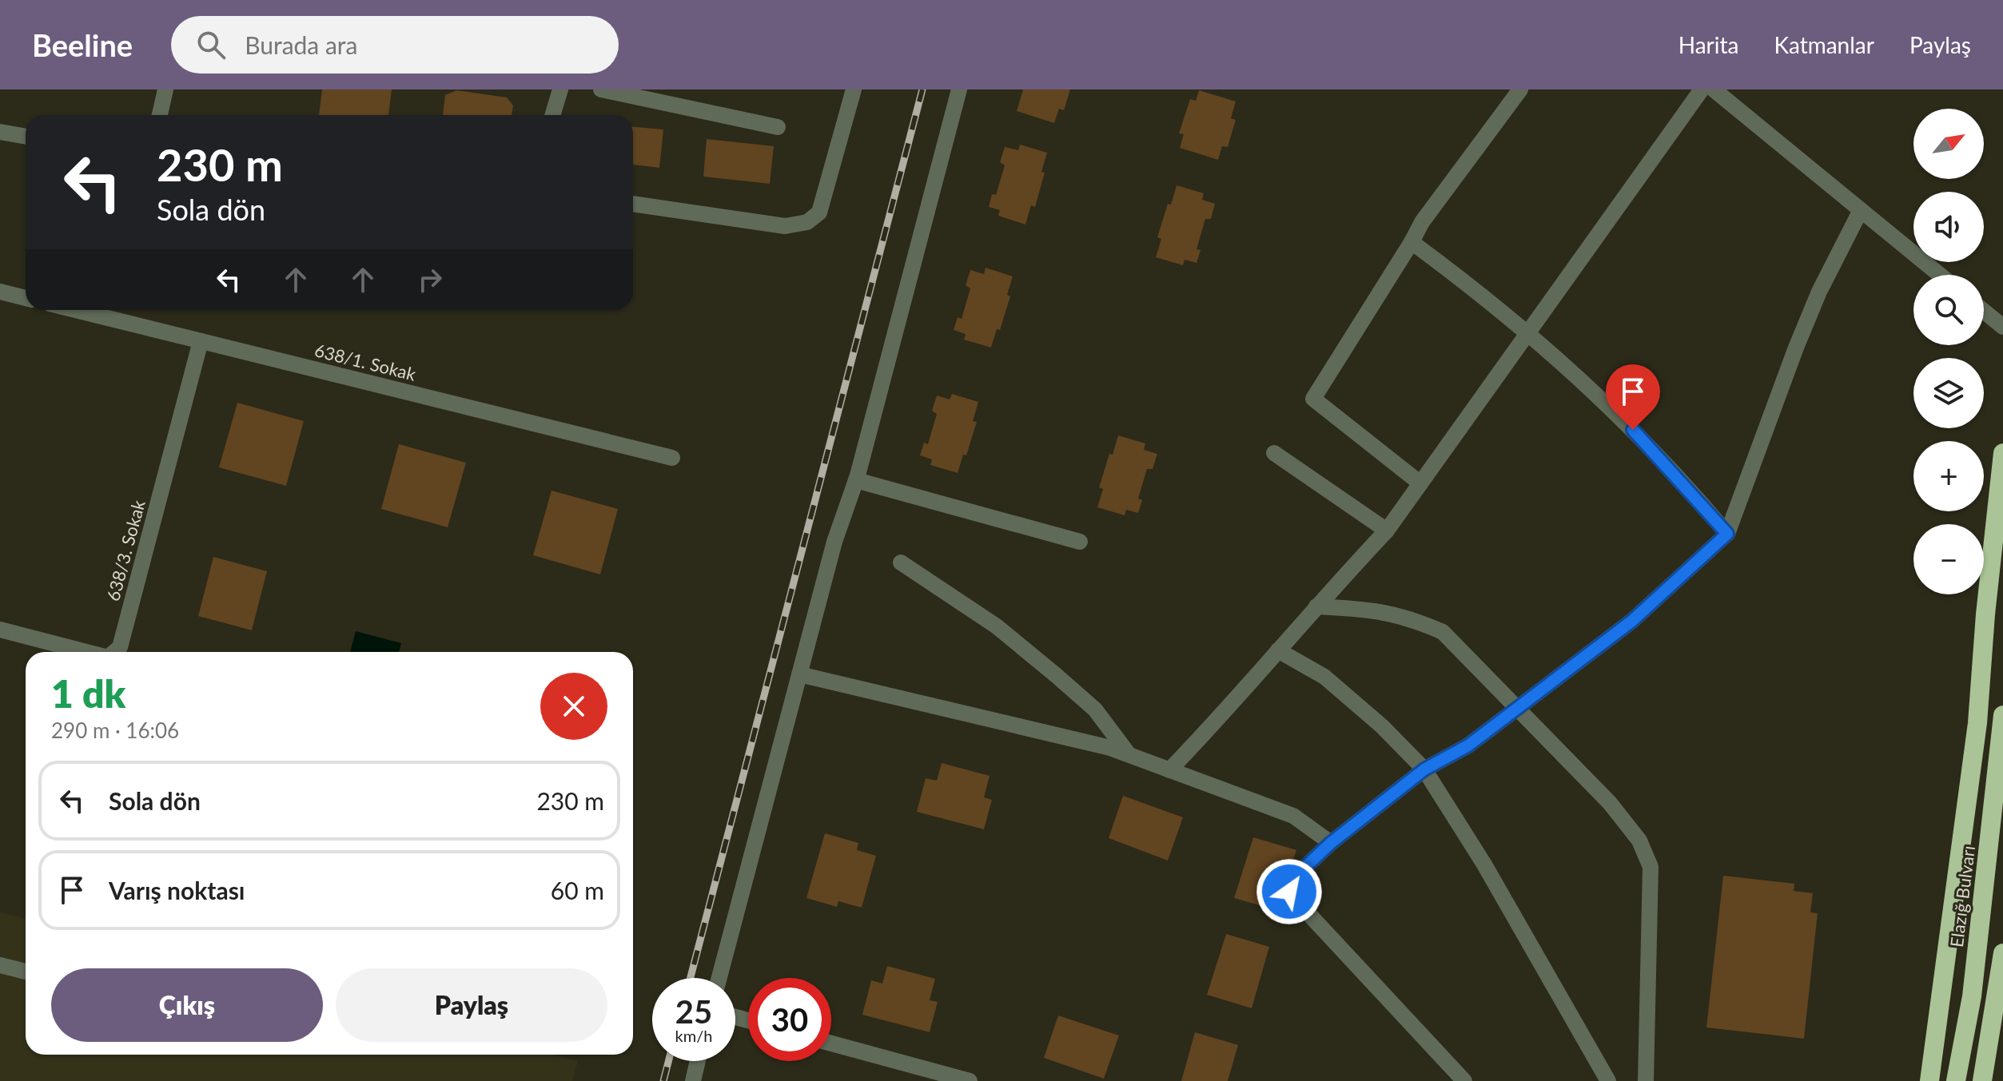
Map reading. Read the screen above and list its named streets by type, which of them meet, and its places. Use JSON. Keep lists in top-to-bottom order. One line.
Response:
{"streets":{"highway":["Elazığ Bulvarı"],"street":["638/1. Sokak","638/3. Sokak"]},"crossings":[["638/1. Sokak","638/3. Sokak"]],"north":"top right","page":{"header":"Beeline","search":"Burada ara","nav":["Harita","Katmanlar","Paylaş"],"map_buttons":["+","−"],"turn":["230 m","Sola dön"],"heading":["1 dk","290 m · 16:06"],"list":[{"name":"Sola dön","value":"230 m"},{"name":"Varış noktası","value":"60 m"}],"buttons":["Çıkış","Paylaş"],"speed":"25 km/h","limit":"30"}}
